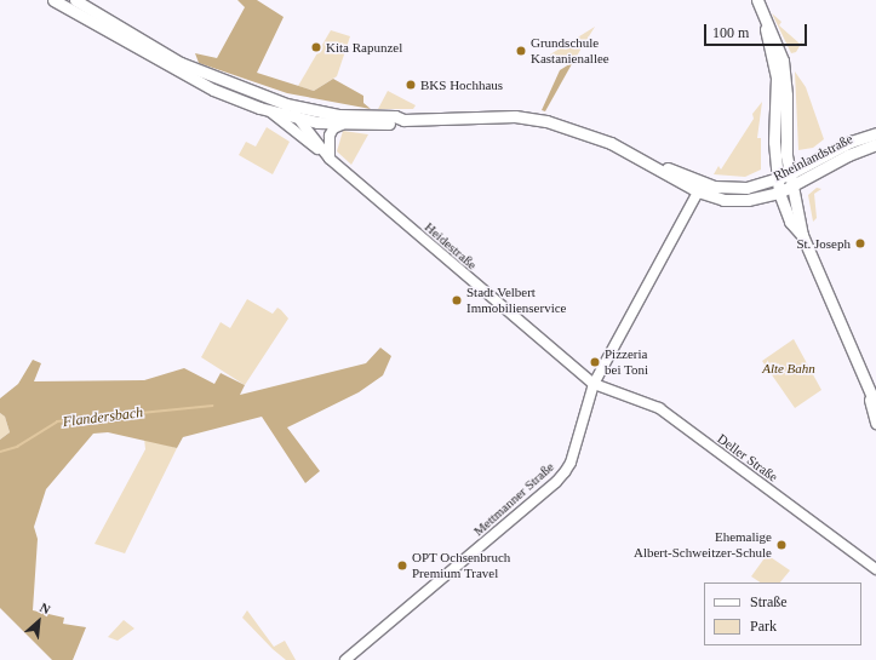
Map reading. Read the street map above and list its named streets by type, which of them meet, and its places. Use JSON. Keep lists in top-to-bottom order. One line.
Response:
{"streets":{"main road":["Rheinlandstraße"],"street":["Heidestraße","Deller Straße","Mettmanner Straße"]},"crossings":[["Rheinlandstraße","Heidestraße"],["Rheinlandstraße","Mettmanner Straße"],["Heidestraße","Deller Straße"],["Heidestraße","Mettmanner Straße"],["Deller Straße","Mettmanner Straße"]],"water":["Flandersbach"],"parks":["Alte Bahn"],"places":["Kita Rapunzel","Grundschule Kastanienallee","BKS Hochhaus","St. Joseph","Stadt Velbert Immobilienservice","Pizzeria bei Toni","Ehemalige Albert-Schweitzer-Schule","OPT Ochsenbruch Premium Travel"],"legend":["Straße","Park"],"scale_bar":"100 m","north":"top right"}
